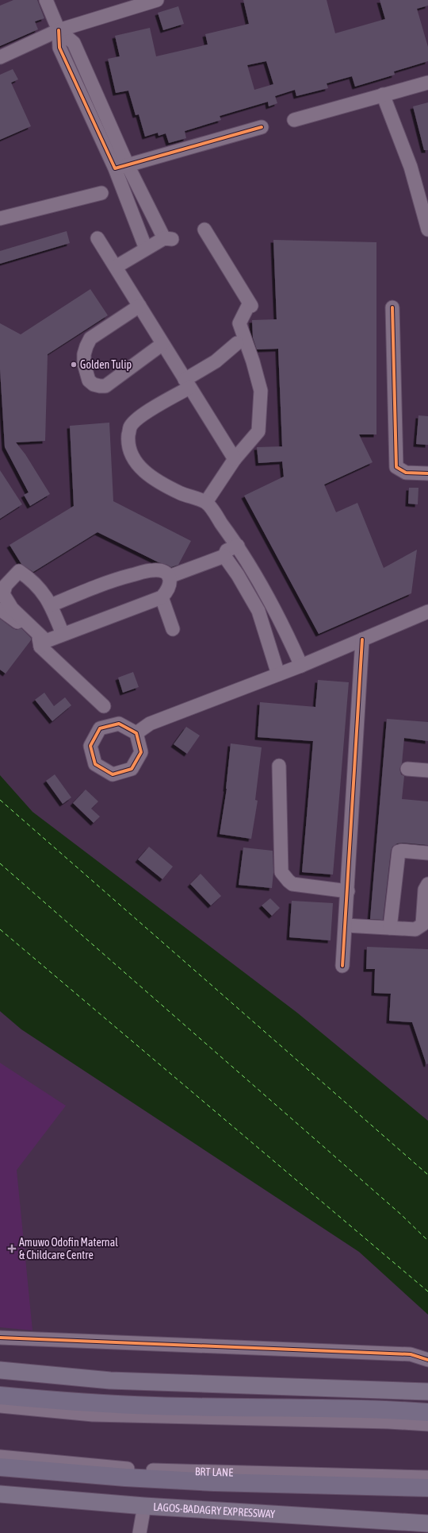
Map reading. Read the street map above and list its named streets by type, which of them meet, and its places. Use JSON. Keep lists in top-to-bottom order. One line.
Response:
{"streets":{"main road":["LAGOS-BADAGRY EXPRESSWAY"],"street":["BRT LANE"]},"places":{"other":["Golden Tulip"],"health":["Amuwo Odofin Maternal & Childcare Centre"]}}
